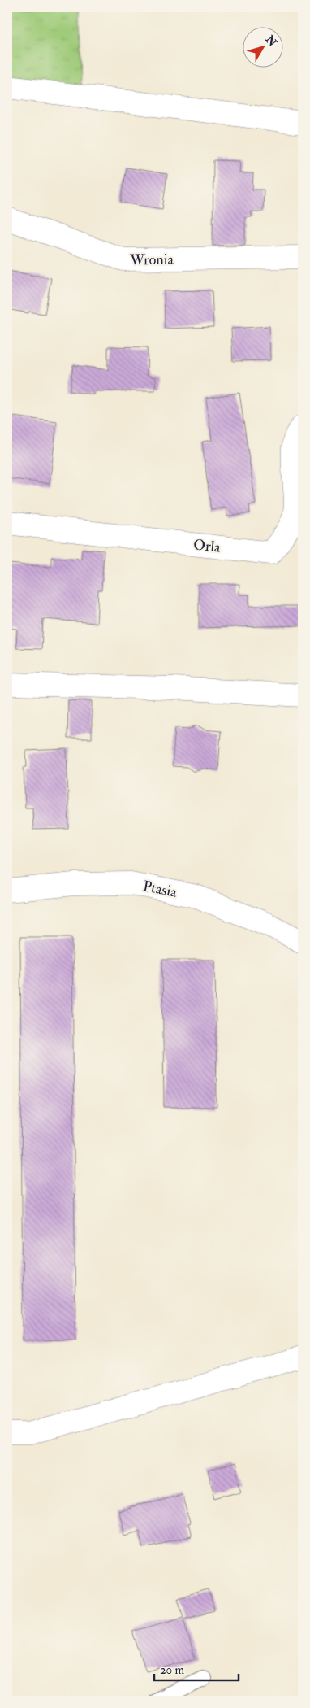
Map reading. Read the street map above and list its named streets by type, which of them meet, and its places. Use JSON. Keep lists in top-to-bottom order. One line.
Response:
{"streets":{"street":["Wronia","Orla","Ptasia"]},"scale_bar":"20 m","north":"top right"}
